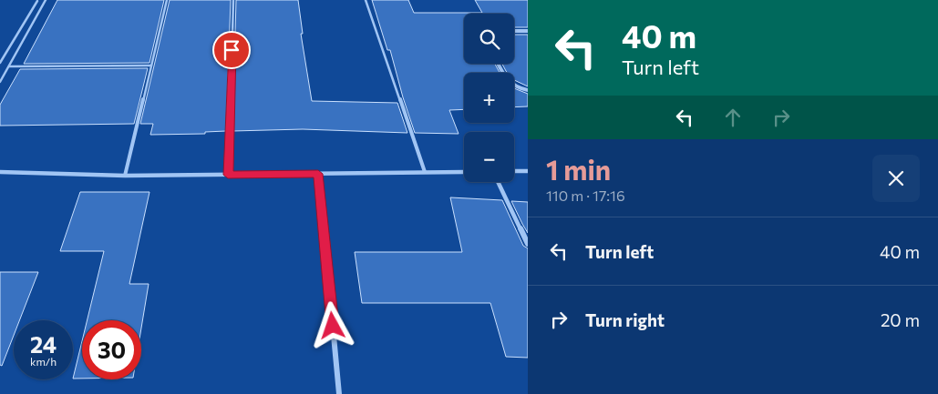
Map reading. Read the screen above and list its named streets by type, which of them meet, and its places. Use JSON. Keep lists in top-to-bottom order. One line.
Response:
{"page":{"turn":["40 m","Turn left"],"map_buttons":["+","−"],"heading":["1 min","110 m · 17:16"],"list":[{"name":"Turn left","value":"40 m"},{"name":"Turn right","value":"20 m"}],"speed":"24 km/h","limit":"30"}}
